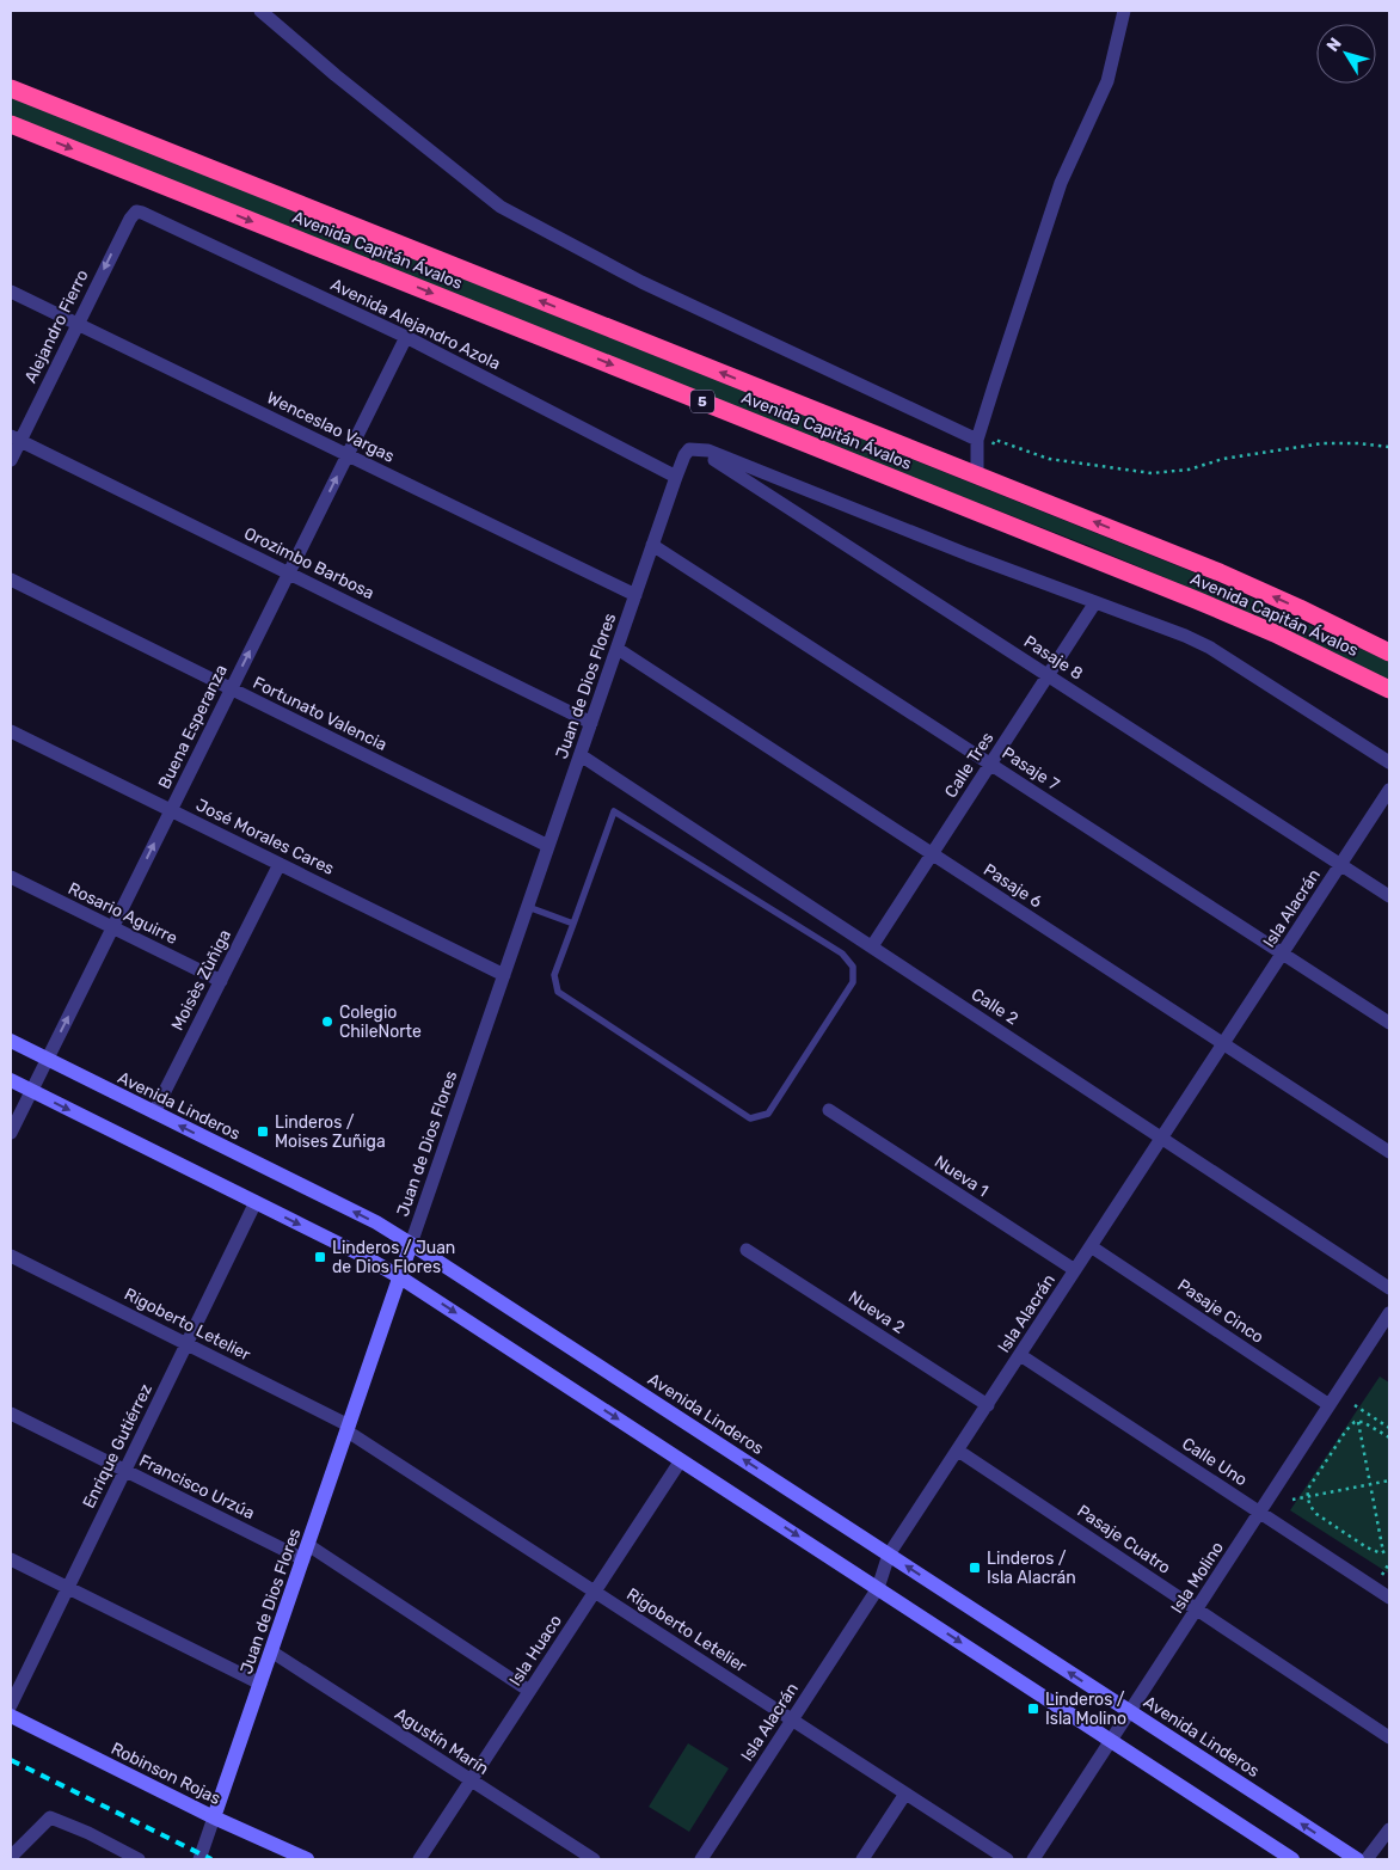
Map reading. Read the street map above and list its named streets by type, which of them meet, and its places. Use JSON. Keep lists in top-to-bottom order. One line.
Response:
{"streets":{"highway":["Avenida Capitán Ávalos","5"],"street":["Avenida Alejandro Azola","Alejandro Fierro","Wenceslao Vargas","Orozimbo Barbosa","Pasaje 8","Juan de Dios Flores","Fortunato Valencia","Buena Esperanza","Calle Tres","Pasaje 7","José Morales Cares","Pasaje 6","Isla Alacrán","Rosario Aguirre","Moisès Zùñiga","Calle 2","Avenida Linderos","Nueva 1","Pasaje Cinco","Nueva 2","Rigoberto Letelier","Enrique Gutiérrez","Calle Uno","Francisco Urzúa","Pasaje Cuatro","Isla Molino","Isla Huaco","Agustín Marín","Robinson Rojas"]},"crossings":[["Avenida Alejandro Azola","Alejandro Fierro"],["Avenida Alejandro Azola","Juan de Dios Flores"],["Avenida Alejandro Azola","Buena Esperanza"],["Alejandro Fierro","Wenceslao Vargas"],["Alejandro Fierro","Orozimbo Barbosa"],["Wenceslao Vargas","Juan de Dios Flores"],["Wenceslao Vargas","Buena Esperanza"],["Orozimbo Barbosa","Juan de Dios Flores"],["Orozimbo Barbosa","Buena Esperanza"],["Pasaje 8","Juan de Dios Flores"],["Pasaje 8","Calle Tres"],["Pasaje 8","Isla Alacrán"],["Juan de Dios Flores","Fortunato Valencia"],["Juan de Dios Flores","Pasaje 7"],["Juan de Dios Flores","José Morales Cares"],["Juan de Dios Flores","Pasaje 6"],["Juan de Dios Flores","Calle 2"],["Juan de Dios Flores","Avenida Linderos"],["Juan de Dios Flores","Rigoberto Letelier"],["Juan de Dios Flores","Francisco Urzúa"],["Juan de Dios Flores","Agustín Marín"],["Juan de Dios Flores","Robinson Rojas"],["Fortunato Valencia","Buena Esperanza"],["Buena Esperanza","José Morales Cares"],["Buena Esperanza","Rosario Aguirre"],["Buena Esperanza","Avenida Linderos"],["Calle Tres","Pasaje 7"],["Calle Tres","Pasaje 6"],["Calle Tres","Calle 2"],["Pasaje 7","Isla Alacrán"],["José Morales Cares","Moisès Zùñiga"],["Pasaje 6","Isla Alacrán"],["Isla Alacrán","Calle 2"],["Isla Alacrán","Avenida Linderos"],["Isla Alacrán","Nueva 1"],["Isla Alacrán","Pasaje Cinco"],["Isla Alacrán","Nueva 2"],["Isla Alacrán","Rigoberto Letelier"],["Isla Alacrán","Calle Uno"],["Isla Alacrán","Pasaje Cuatro"],["Rosario Aguirre","Moisès Zùñiga"],["Moisès Zùñiga","Avenida Linderos"],["Avenida Linderos","Isla Molino"],["Pasaje Cinco","Isla Molino"],["Rigoberto Letelier","Enrique Gutiérrez"],["Rigoberto Letelier","Isla Huaco"],["Enrique Gutiérrez","Francisco Urzúa"],["Calle Uno","Isla Molino"],["Francisco Urzúa","Isla Huaco"],["Pasaje Cuatro","Isla Molino"],["Isla Huaco","Agustín Marín"]],"one_way":["Alejandro Fierro","Buena Esperanza"],"places":{"other":["Colegio ChileNorte"],"transit":["Linderos / Moises Zuñiga","Linderos / Juan de Dios Flores","Linderos / Isla Alacrán","Linderos / Isla Molino"]},"north":"top left"}
